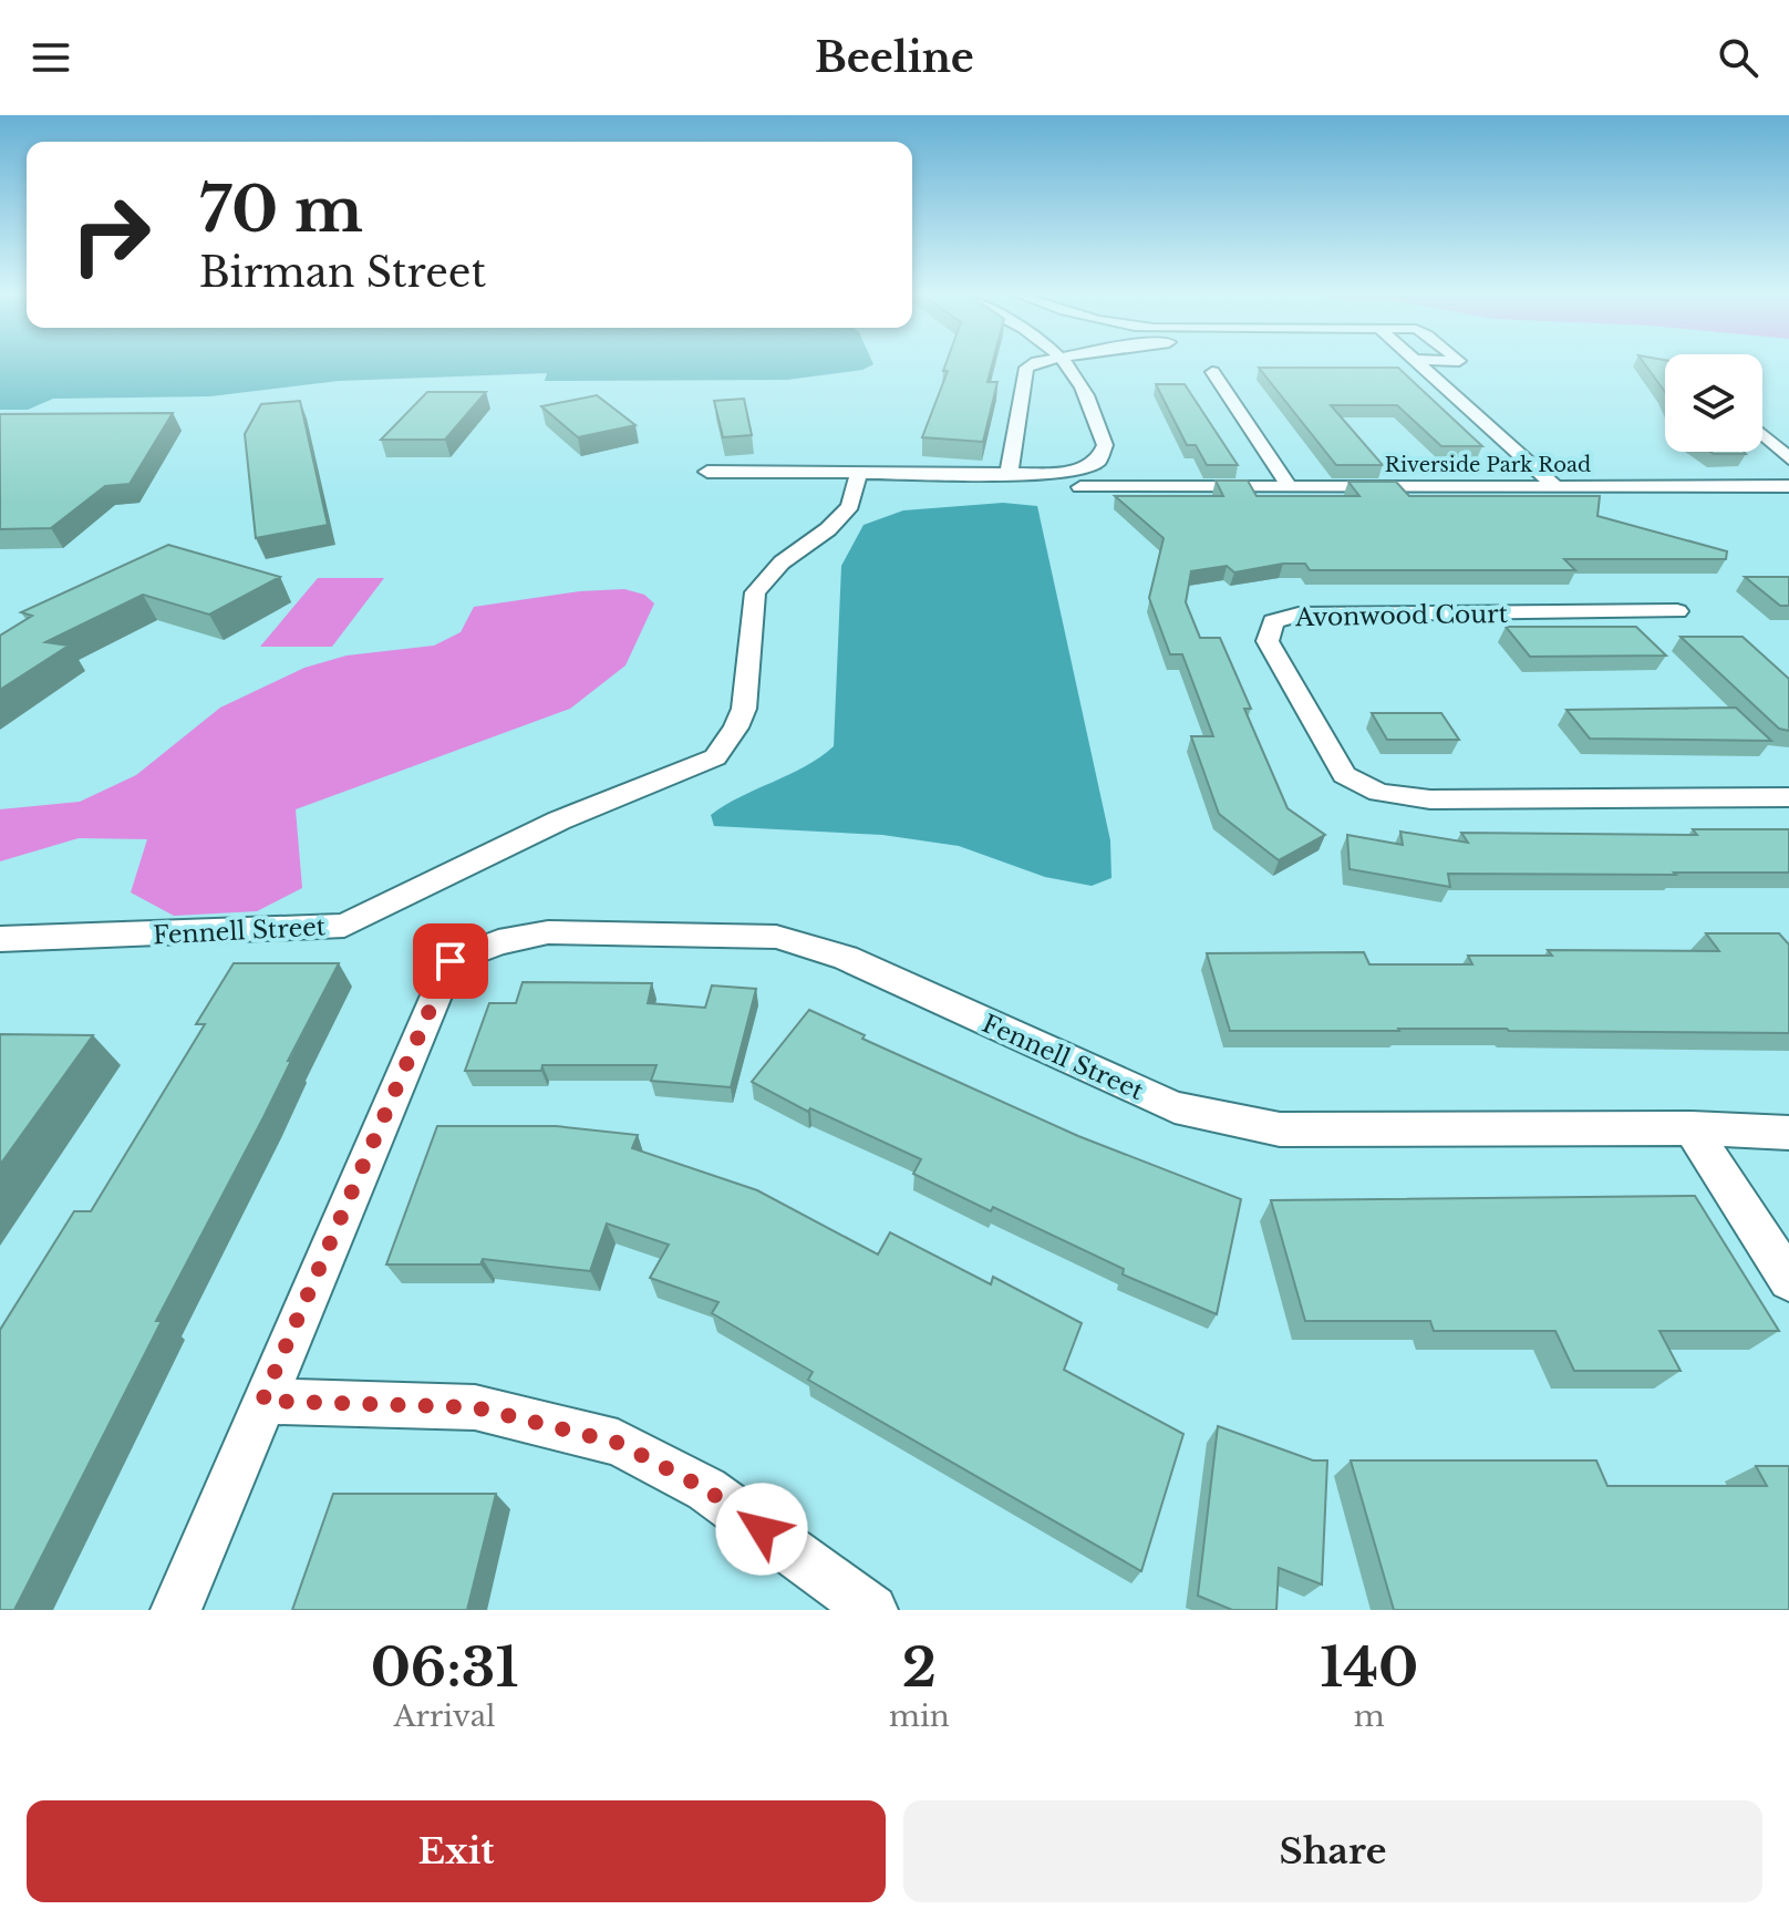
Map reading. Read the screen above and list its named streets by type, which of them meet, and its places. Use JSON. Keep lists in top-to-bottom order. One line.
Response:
{"streets":{"street":["Riverside Park Road","Avonwood Court","Fennell Street"]},"page":{"header":"Beeline","turn":["70 m","Birman Street"],"eta":["06:31","Arrival","2","min","140","m"],"buttons":["Exit","Share"]}}
